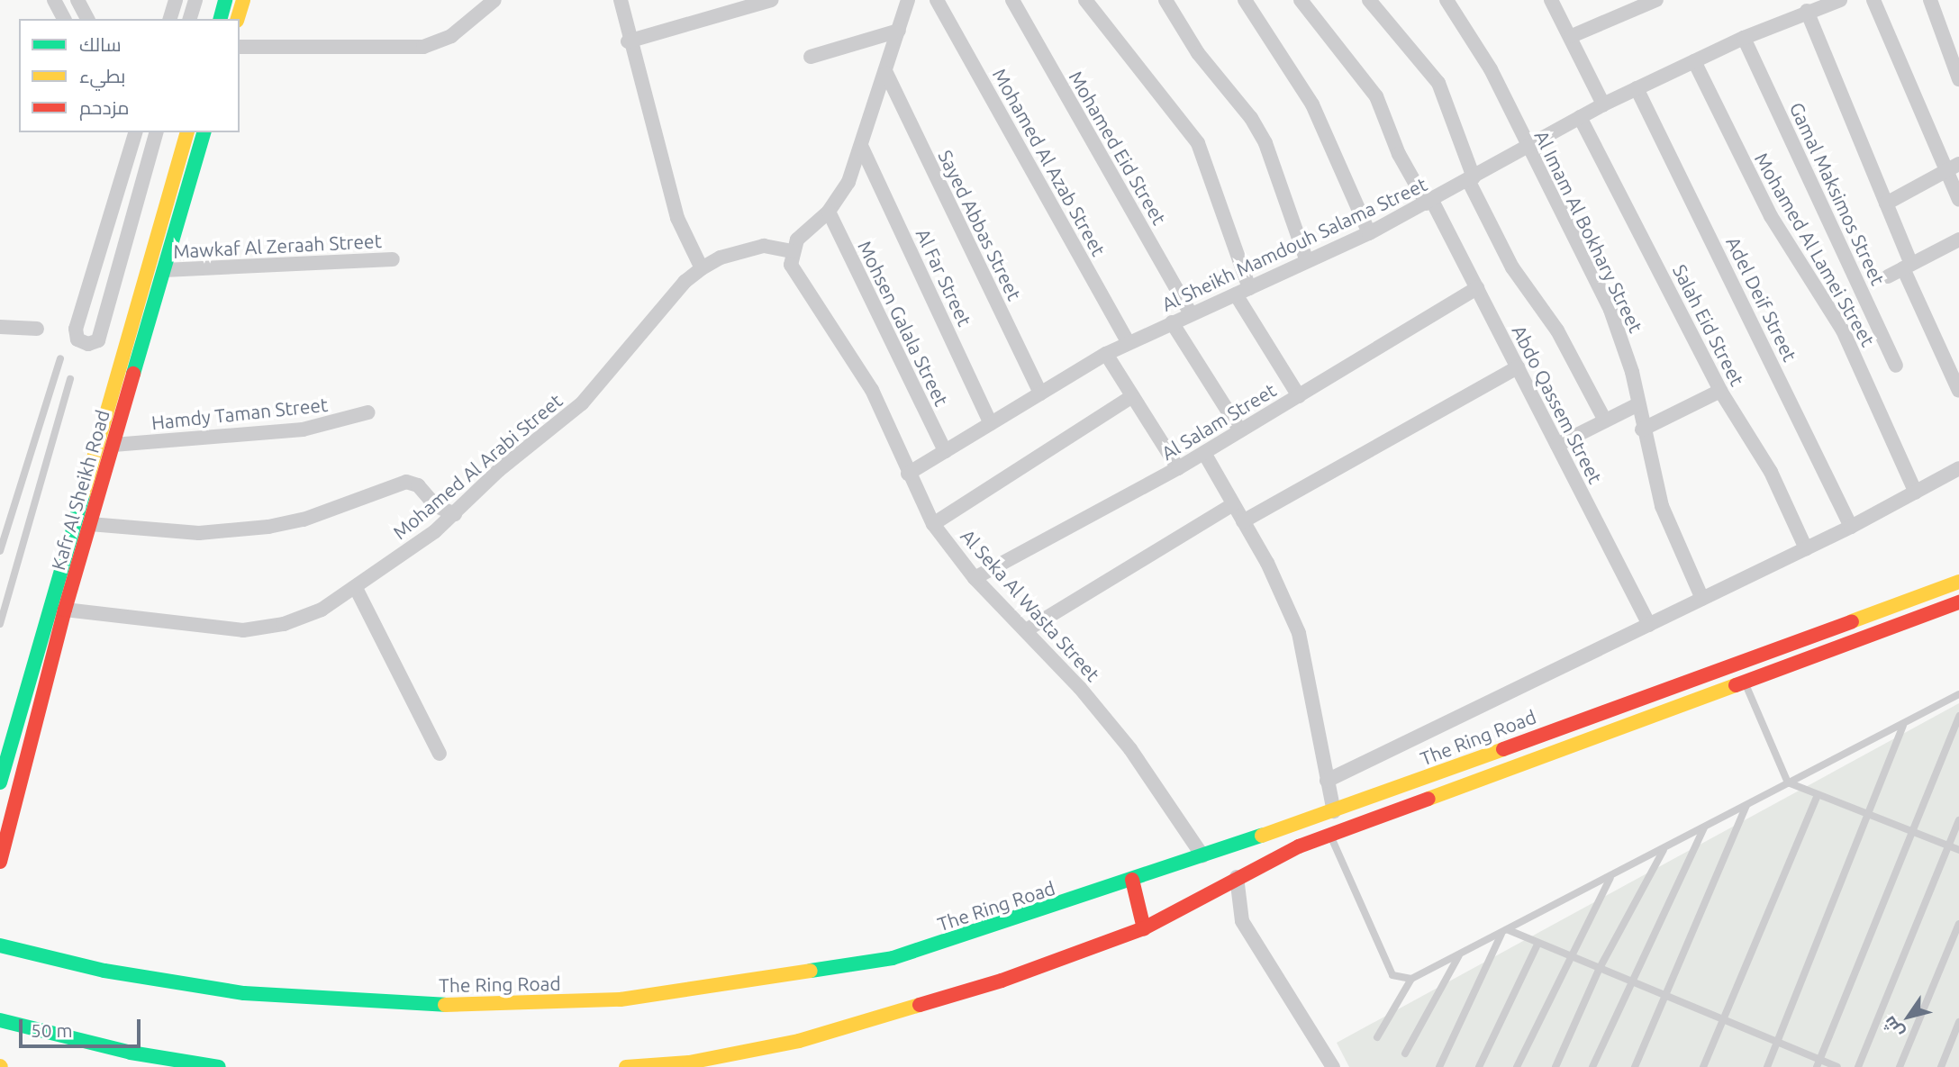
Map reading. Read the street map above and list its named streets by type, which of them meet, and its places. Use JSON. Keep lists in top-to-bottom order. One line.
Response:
{"streets":{"main road":["Kafr Al Sheikh Road","The Ring Road"],"street":["Mohamed Eid Street","Mohamed Al Azab Street","Gamal Maksimos Street","Sayed Abbas Street","Al Imam Al Bokhary Street","Al Sheikh Mamdouh Salama Street","Mawkaf Al Zeraah Street","Mohamed Al Lamei Street","Al Far Street","Adel Deif Street","Mohsen Galala Street","Salah Eid Street","Abdo Qassem Street","Hamdy Taman Street","Al Salam Street","Mohamed Al Arabi Street","Al Seka Al Wasta Street"]},"crossings":[["Mohamed Eid Street","Al Sheikh Mamdouh Salama Street"],["Mohamed Al Azab Street","Al Sheikh Mamdouh Salama Street"],["Gamal Maksimos Street","Al Sheikh Mamdouh Salama Street"],["Sayed Abbas Street","Al Sheikh Mamdouh Salama Street"],["Al Imam Al Bokhary Street","Al Sheikh Mamdouh Salama Street"],["Al Sheikh Mamdouh Salama Street","Mohamed Al Lamei Street"],["Al Sheikh Mamdouh Salama Street","Al Far Street"],["Al Sheikh Mamdouh Salama Street","Adel Deif Street"],["Al Sheikh Mamdouh Salama Street","Mohsen Galala Street"],["Al Sheikh Mamdouh Salama Street","Salah Eid Street"],["Al Sheikh Mamdouh Salama Street","Abdo Qassem Street"],["Al Sheikh Mamdouh Salama Street","Al Seka Al Wasta Street"],["Mawkaf Al Zeraah Street","Kafr Al Sheikh Road"],["Abdo Qassem Street","Al Salam Street"],["Hamdy Taman Street","Kafr Al Sheikh Road"],["Al Salam Street","Al Seka Al Wasta Street"],["Mohamed Al Arabi Street","Kafr Al Sheikh Road"],["Mohamed Al Arabi Street","Al Seka Al Wasta Street"],["Al Seka Al Wasta Street","The Ring Road"]],"legend":["سالك","بطيء","مزدحم"],"scale_bar":"50 m","north":"bottom left"}
